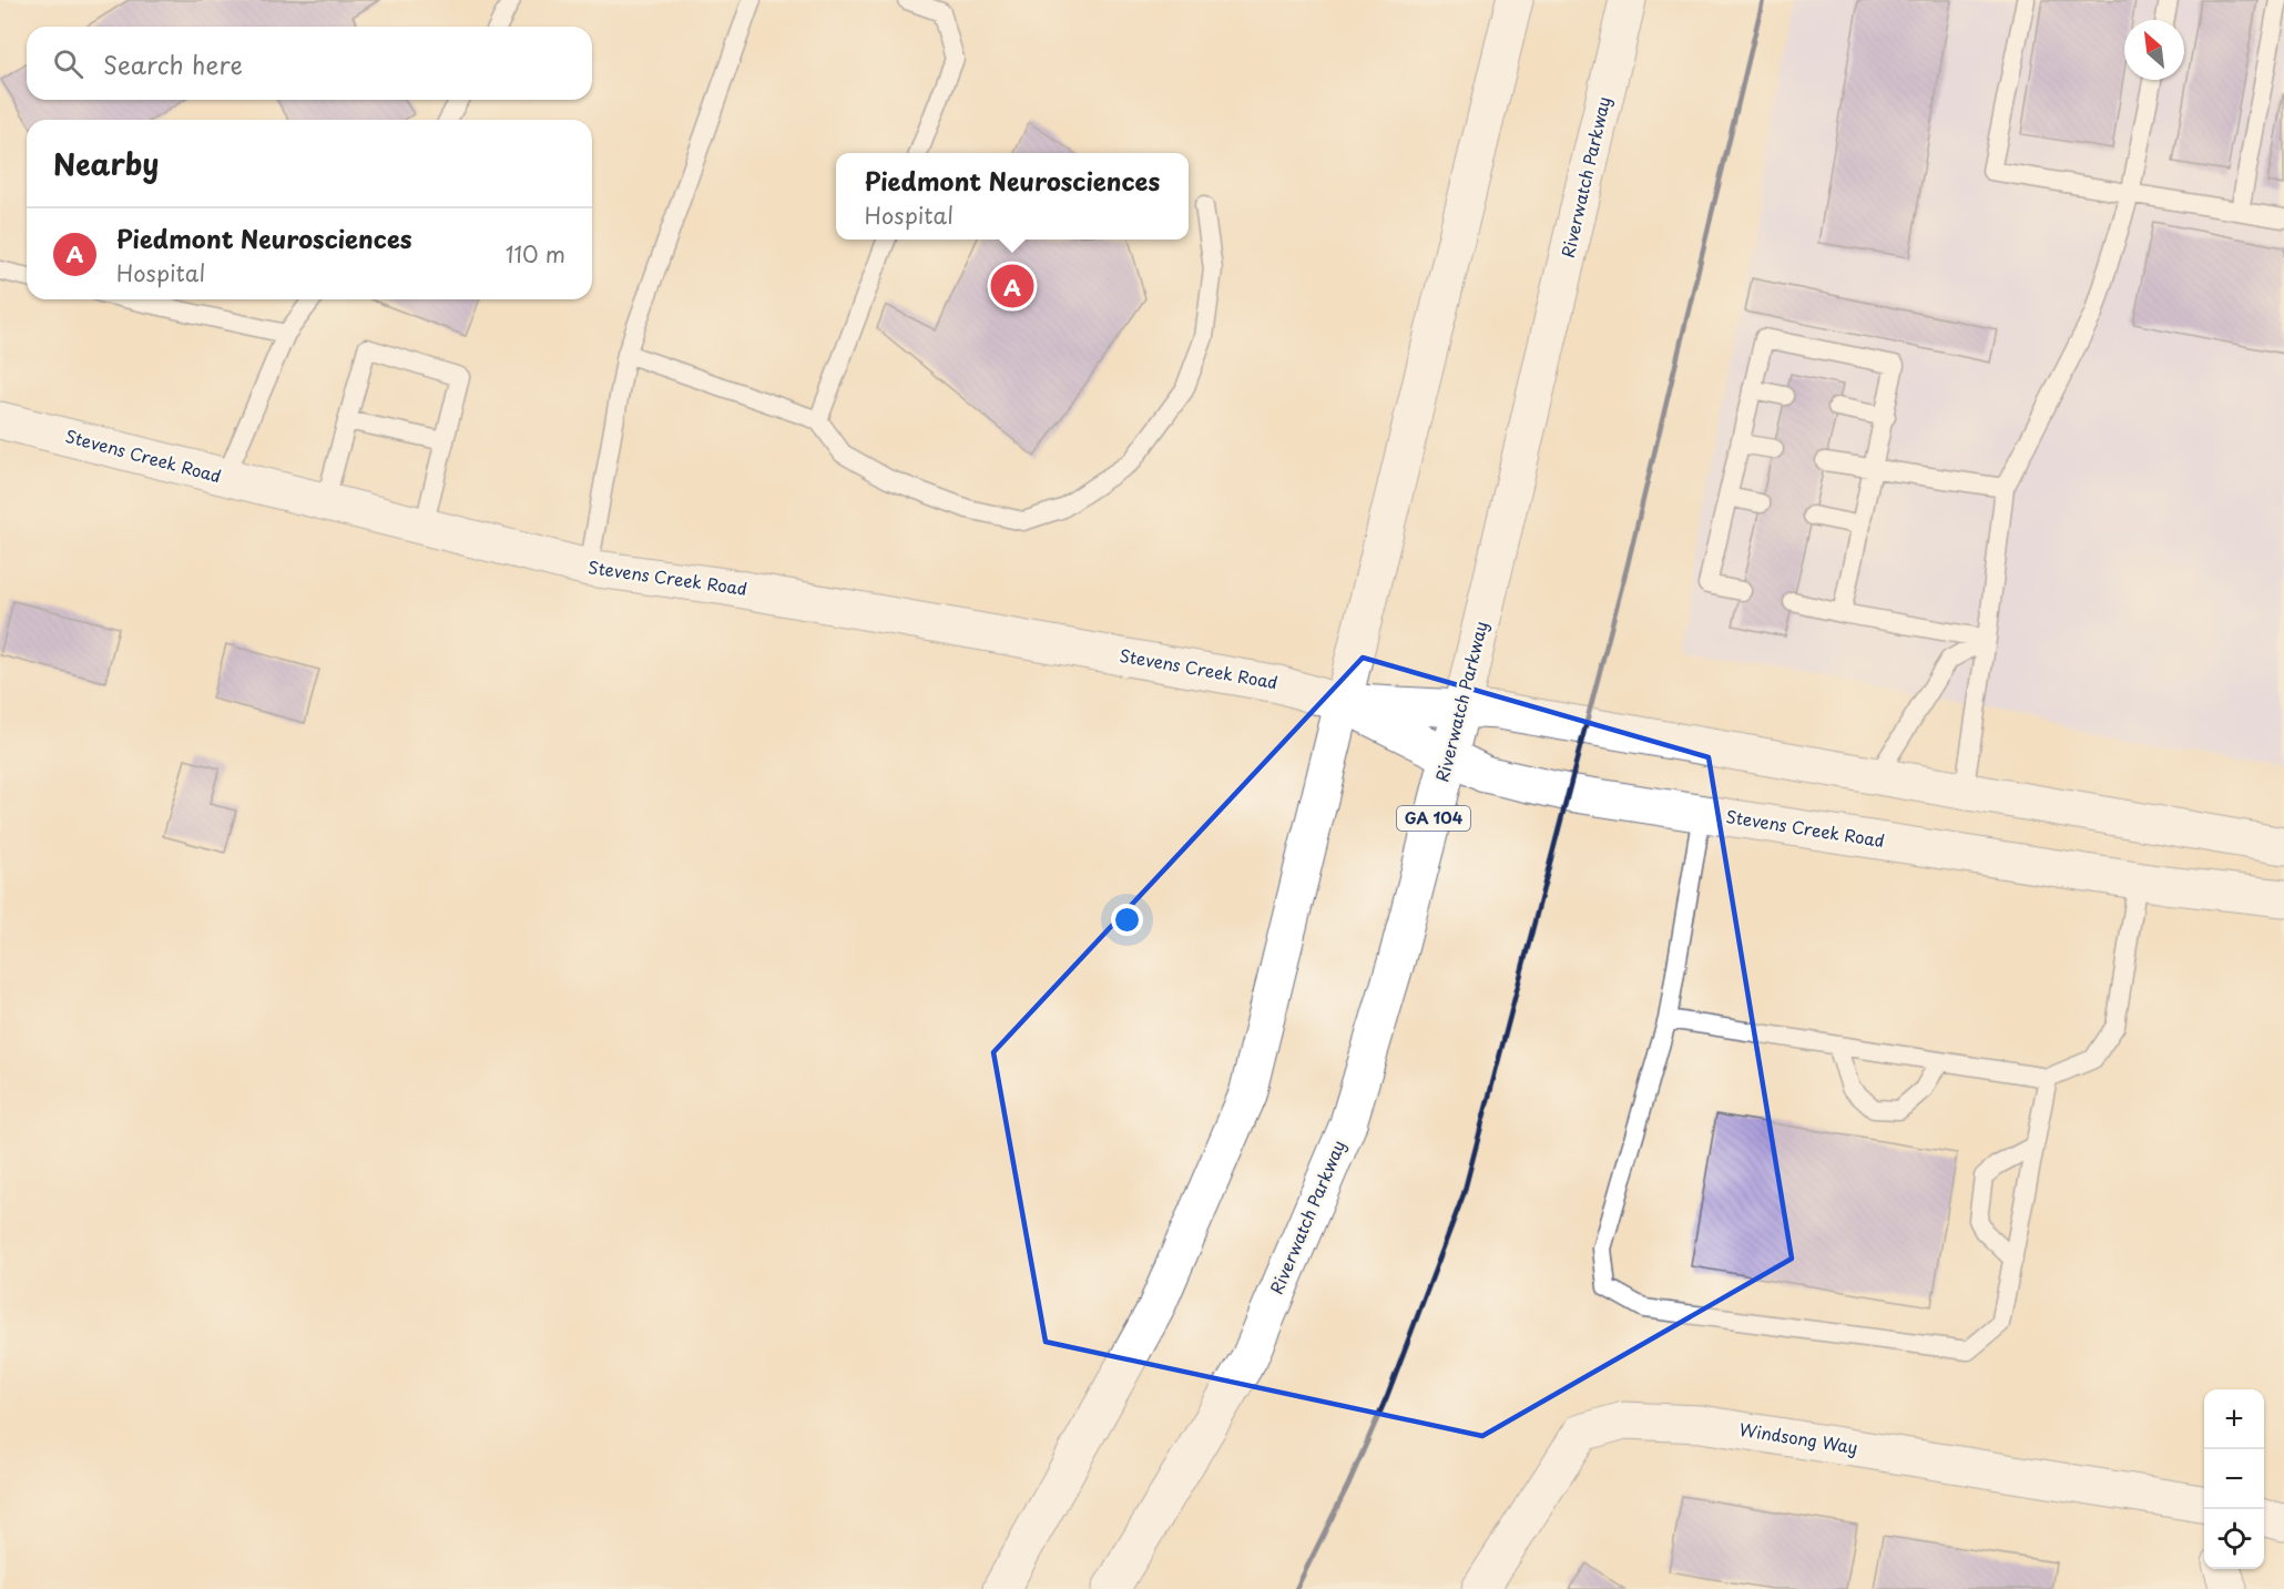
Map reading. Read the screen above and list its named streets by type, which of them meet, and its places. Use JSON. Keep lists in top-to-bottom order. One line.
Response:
{"streets":{"street":["Riverwatch Parkway","Stevens Creek Road","GA 104","Windsong Way"]},"crossings":[["Riverwatch Parkway","Stevens Creek Road"]],"north":"top left","page":{"search":"Search here","heading":"Nearby","popup":["Piedmont Neurosciences","Hospital"],"list":[{"mark":"A","name":"Piedmont Neurosciences","note":"Hospital","value":"110 m"}],"pins":"A","map_buttons":["+","−"]}}
